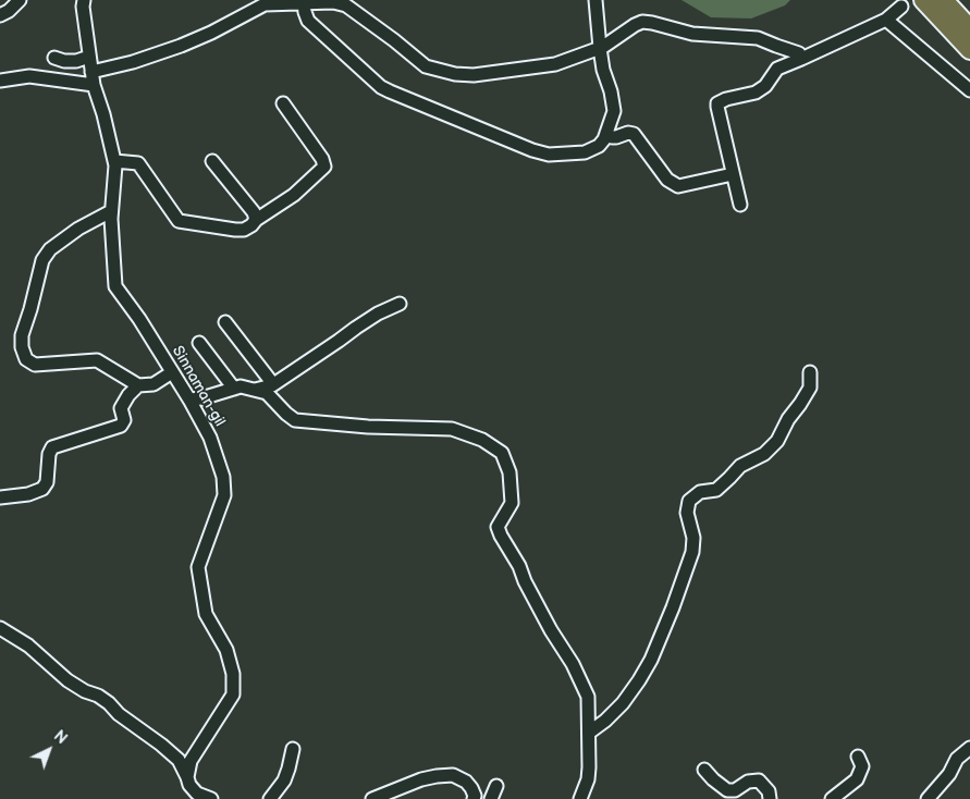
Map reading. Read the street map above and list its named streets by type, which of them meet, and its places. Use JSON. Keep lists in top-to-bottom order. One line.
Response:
{"streets":{"street":["Sinnaman-gil"]},"north":"top right"}
